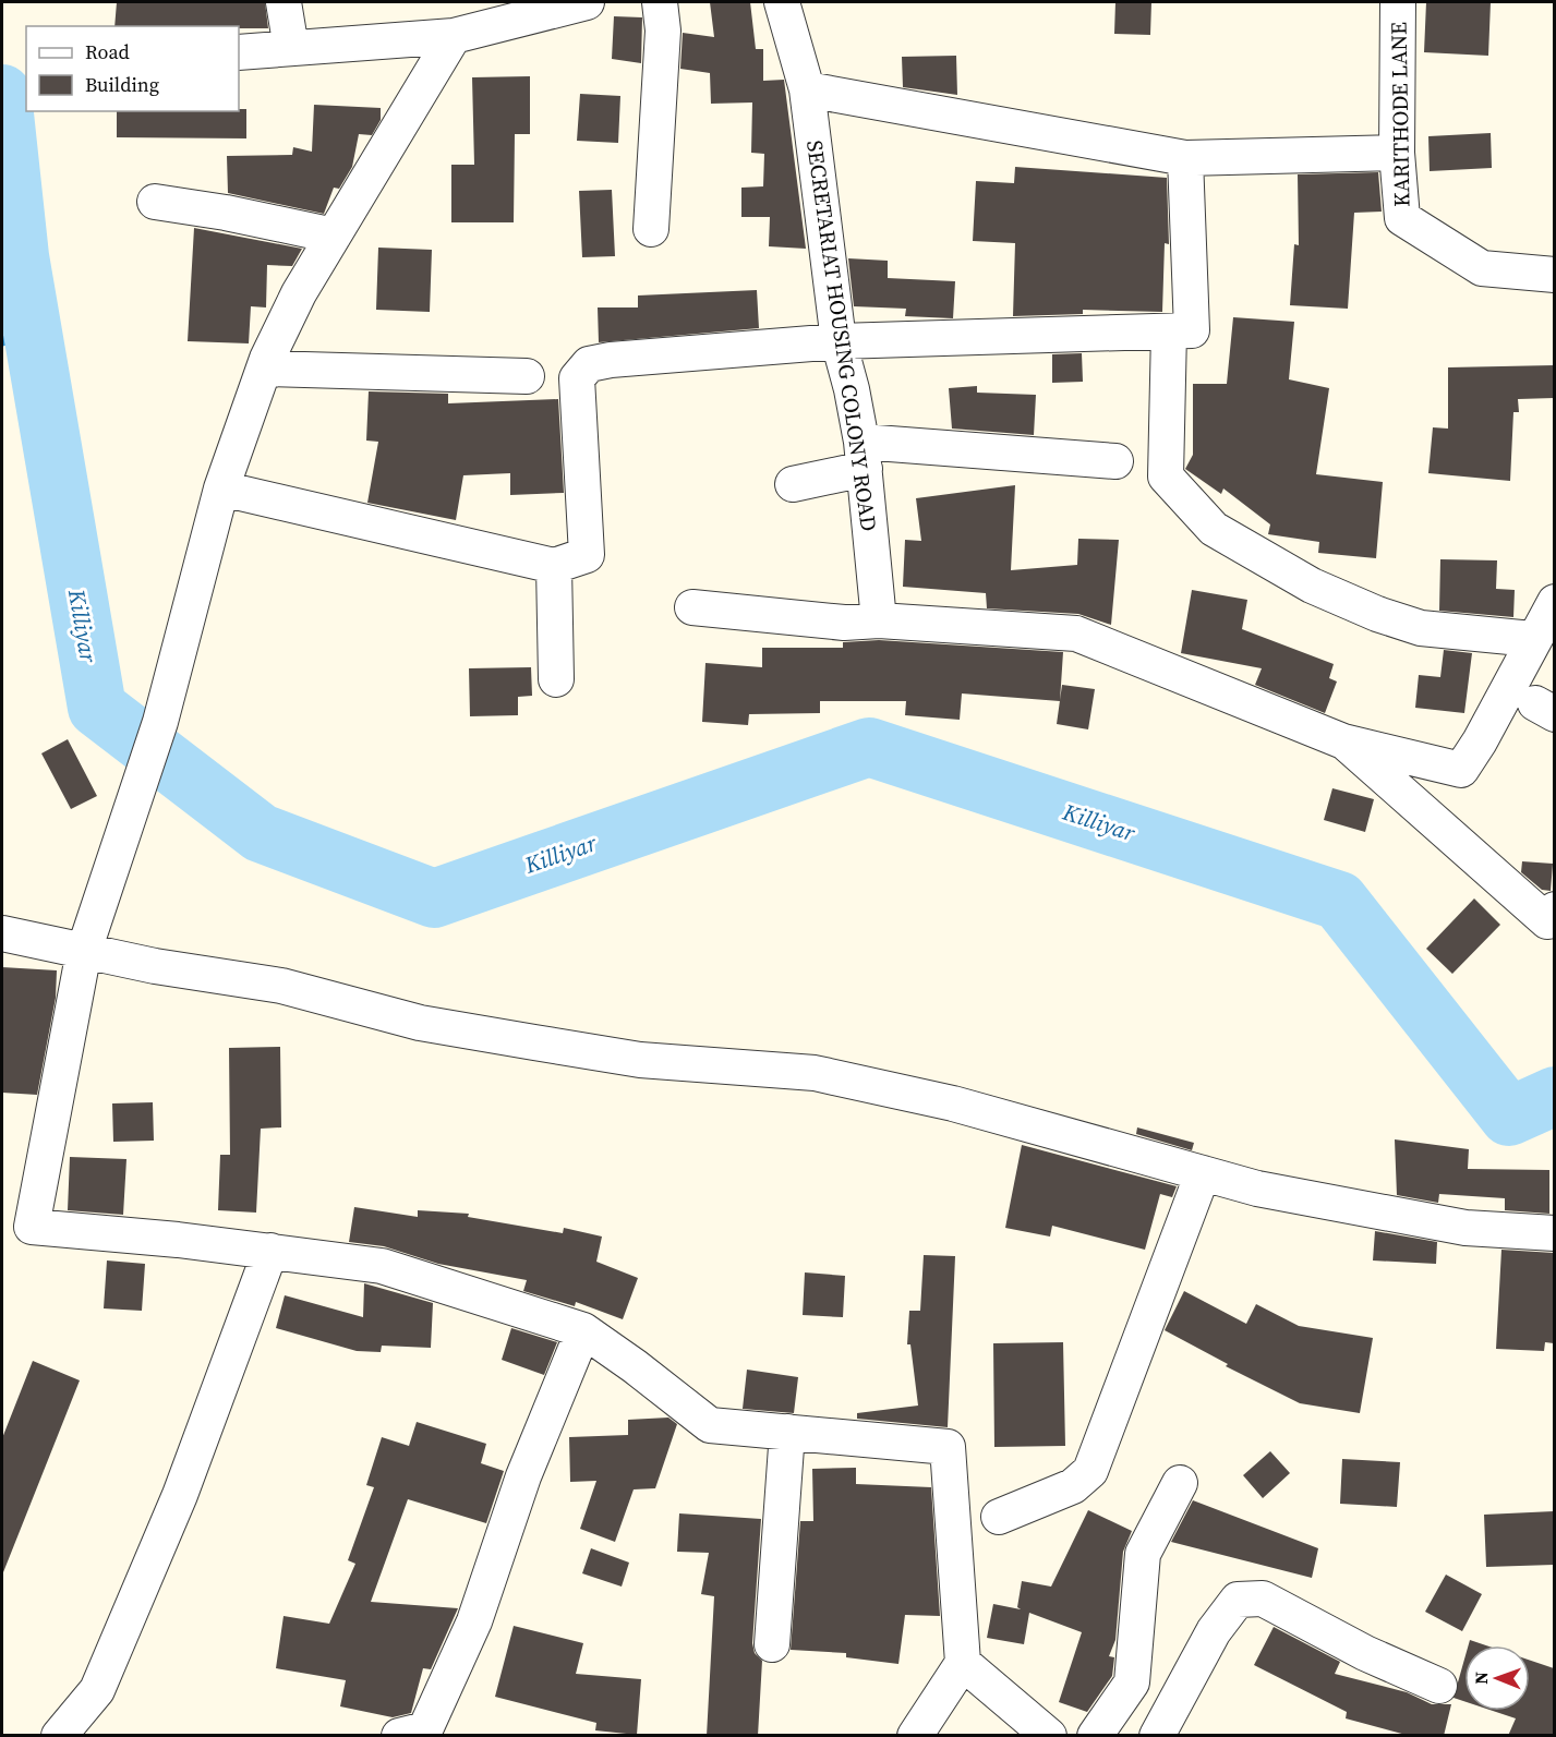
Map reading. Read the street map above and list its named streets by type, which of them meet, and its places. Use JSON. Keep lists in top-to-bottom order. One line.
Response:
{"streets":{"street":["KARITHODE LANE","SECRETARIAT HOUSING COLONY ROAD"]},"water":["Killiyar"],"legend":["Road","Building"],"north":"left"}
